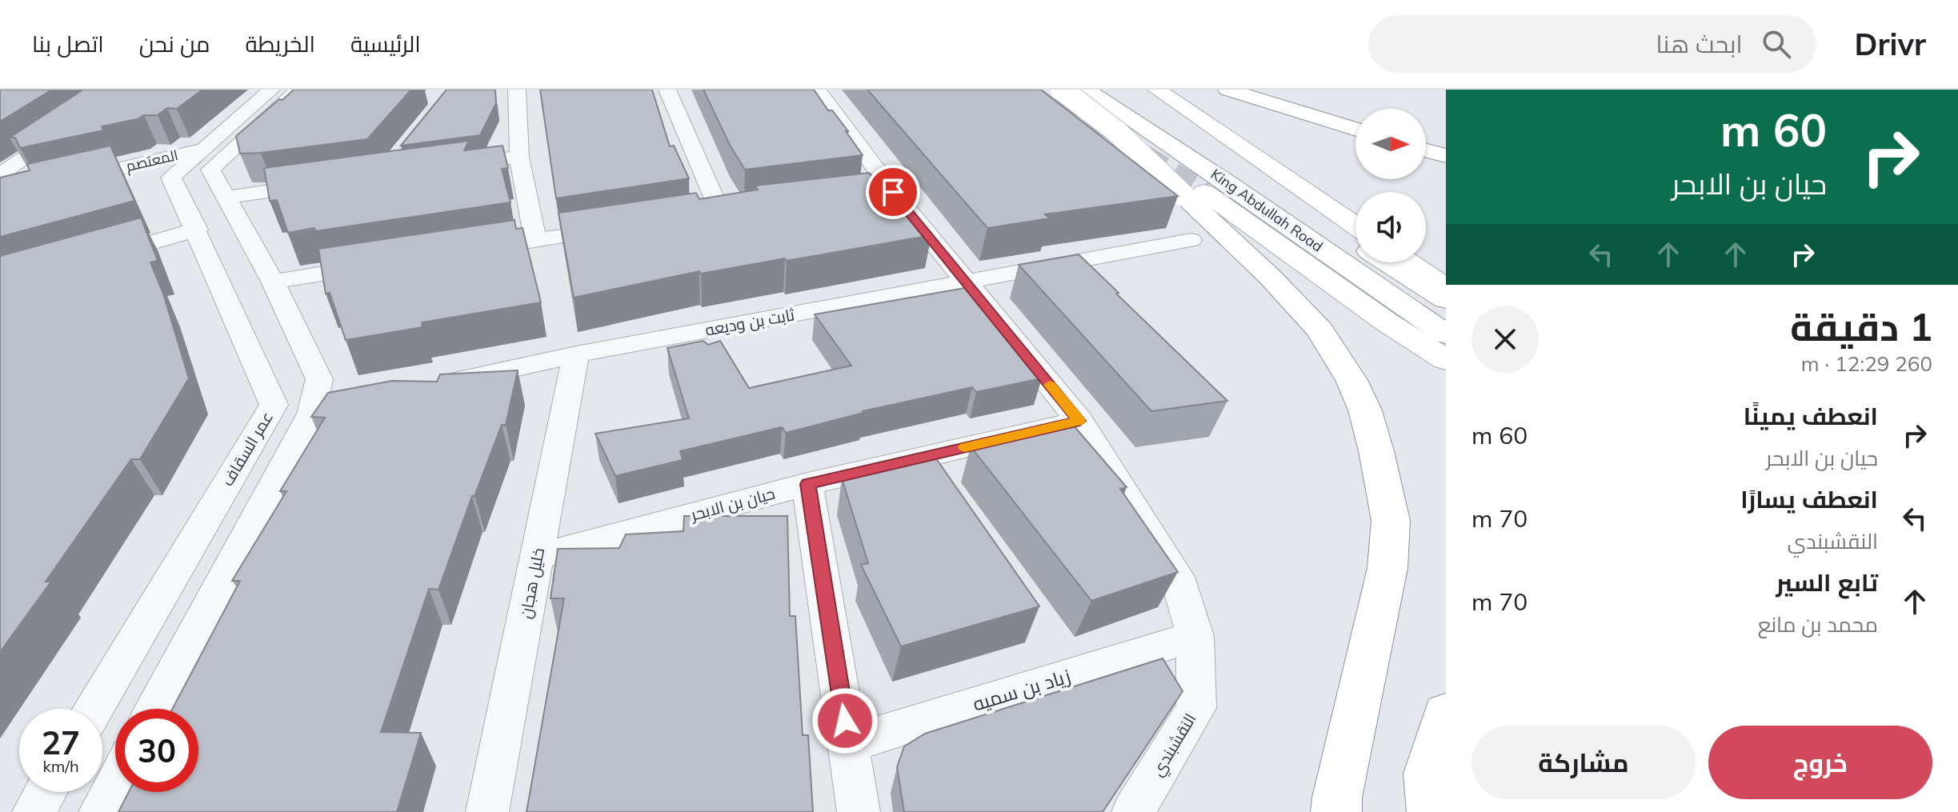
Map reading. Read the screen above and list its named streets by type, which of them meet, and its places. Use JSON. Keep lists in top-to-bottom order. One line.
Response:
{"streets":{"main road":["King Abdullah Road"],"street":["المعتصم","ثابت بن وديعه","عمر السقاف","حيان بن الابحر","خليل هجان","زياد بن سميه","النقشبندي"]},"crossings":[["المعتصم","عمر السقاف"],["ثابت بن وديعه","خليل هجان"],["ثابت بن وديعه","النقشبندي"],["حيان بن الابحر","خليل هجان"],["حيان بن الابحر","النقشبندي"],["زياد بن سميه","النقشبندي"]],"north":"right","page":{"header":"Drivr","search":"ابحث هنا","nav":["الرئيسية","الخريطة","من نحن","اتصل بنا"],"turn":["60 m","حيان بن الابحر"],"heading":["1 دقيقة","260 m · 12:29"],"list":[{"name":"انعطف يمينًا","note":"حيان بن الابحر","value":"60 m"},{"name":"انعطف يسارًا","note":"النقشبندي","value":"70 m"},{"name":"تابع السير","note":"محمد بن مانع","value":"70 m"}],"speed":"27 km/h","limit":"30","buttons":["خروج","مشاركة"]}}
